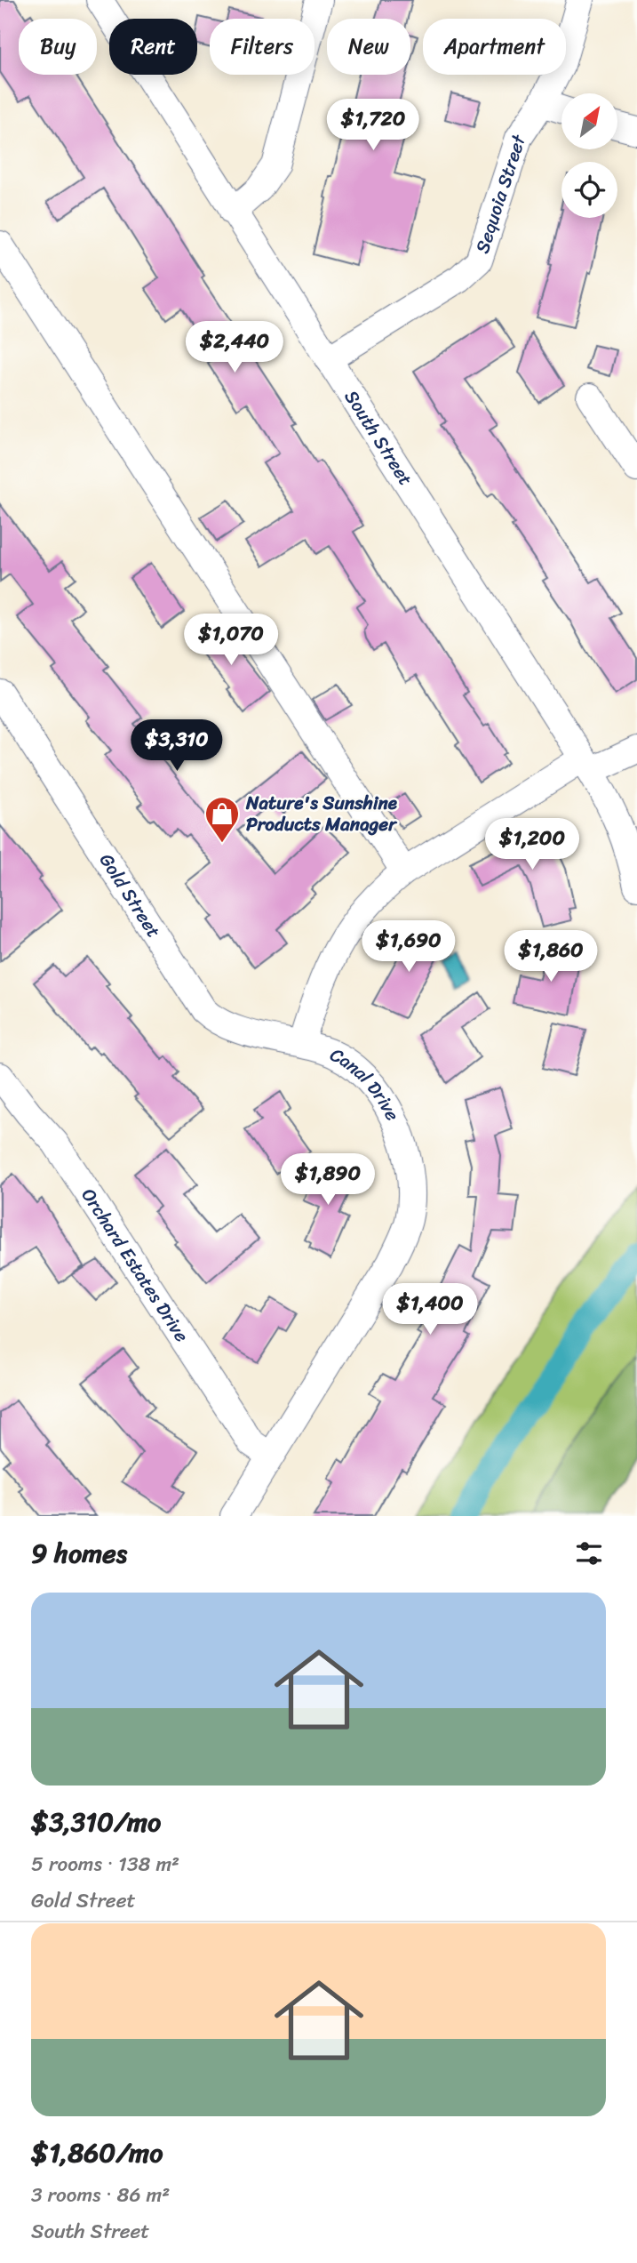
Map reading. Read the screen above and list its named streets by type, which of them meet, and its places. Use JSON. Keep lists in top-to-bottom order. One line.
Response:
{"streets":{"street":["Sequoia Street","South Street","Gold Street","Canal Drive","Orchard Estates Drive"]},"crossings":[["Sequoia Street","South Street"],["South Street","Canal Drive"],["Gold Street","Canal Drive"],["Canal Drive","Orchard Estates Drive"]],"places":{"shop":["Nature's Sunshine Products Manager"]},"north":"top right","page":{"chip":["Buy","Rent","Filters","New","Apartment"],"price":["$1,720","$2,440","$1,070","$3,310","$1,200","$1,690","$1,860","$1,890","$1,400"],"heading":"9 homes","list":[{"name":"$3,310/mo","note":"5 rooms · 138 m² · Gold Street"},{"name":"$1,860/mo","note":"3 rooms · 86 m² · South Street"}]}}
